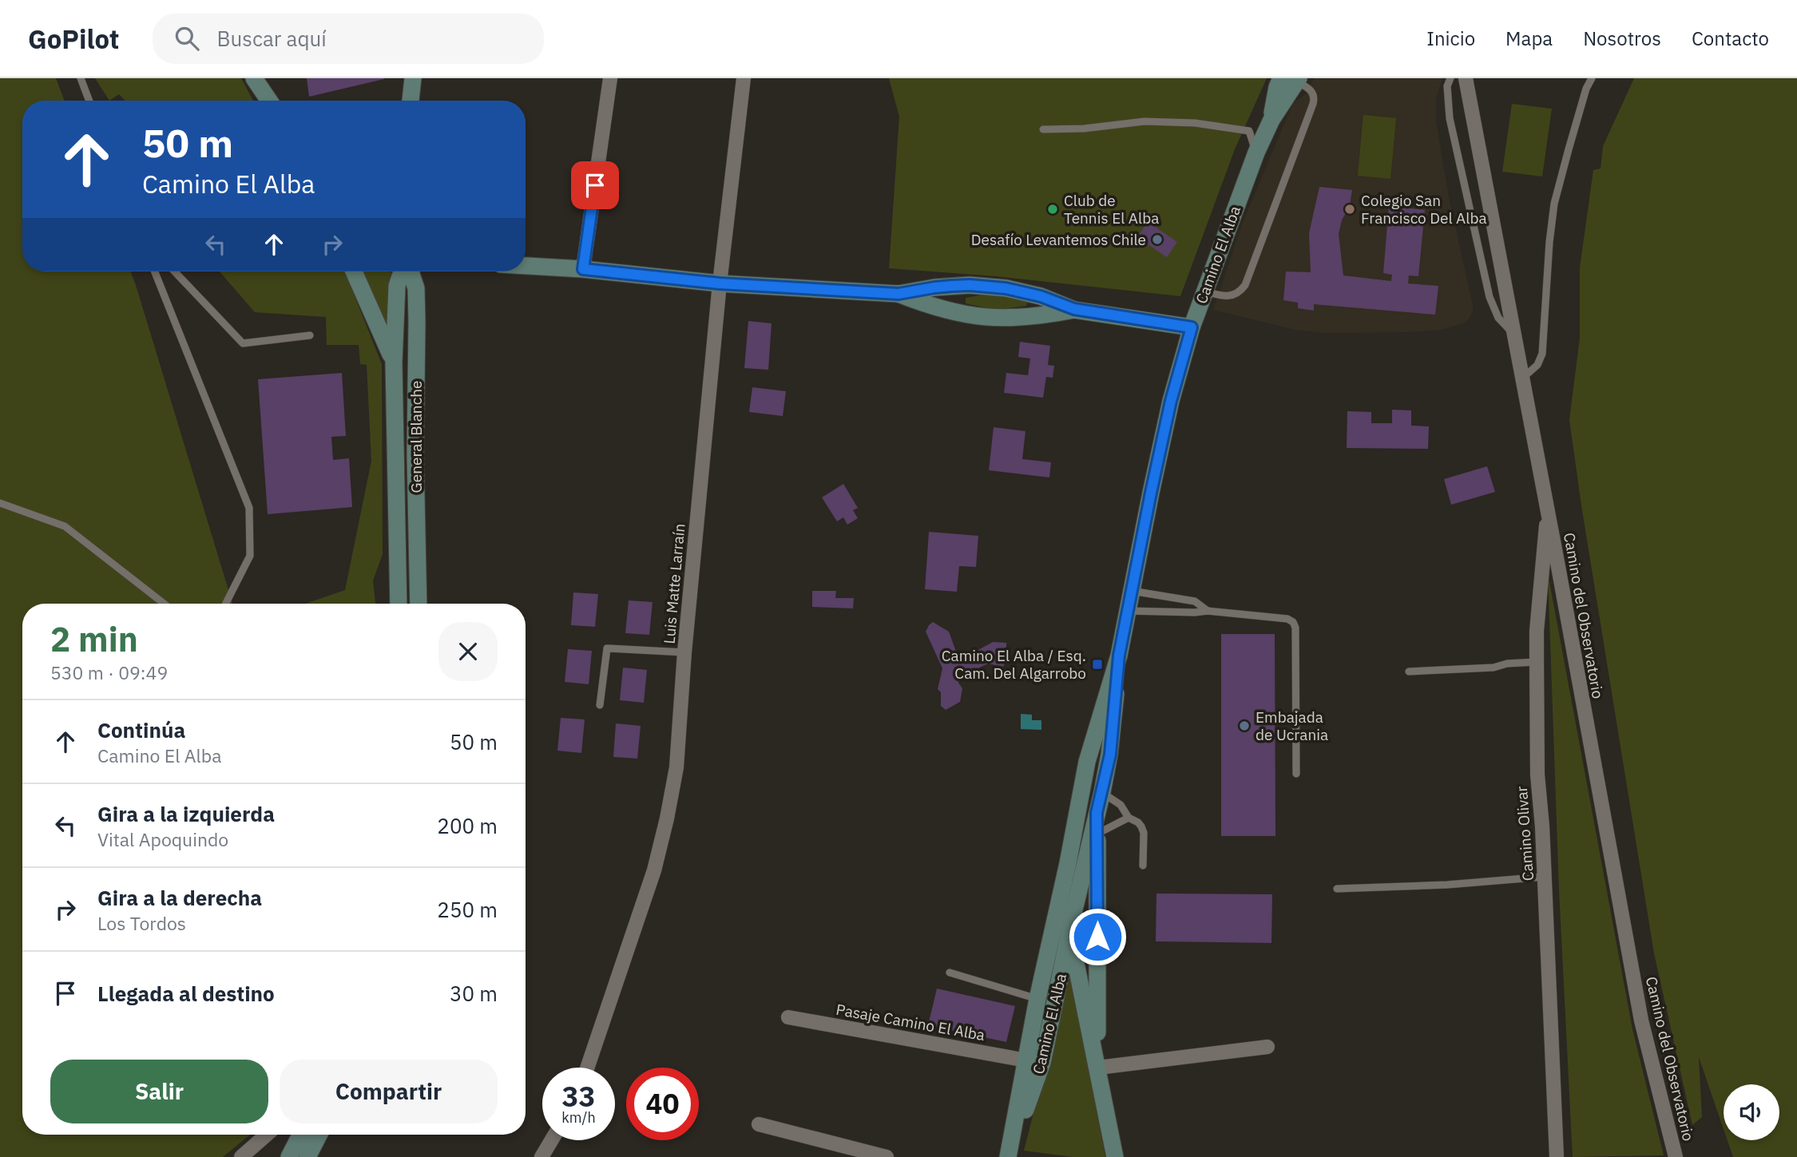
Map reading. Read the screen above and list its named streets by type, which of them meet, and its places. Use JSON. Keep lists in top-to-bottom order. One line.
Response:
{"streets":{"main road":["Camino El Alba","General Blanche"],"street":["Luis Matte Larraín","Camino del Observatorio","Camino Olivar","Pasaje Camino El Alba"]},"crossings":[["Camino El Alba","Pasaje Camino El Alba"],["Camino del Observatorio","Camino Olivar"]],"places":{"other":["Club de Tennis El Alba","Colegio San Francisco Del Alba","Desafío Levantemos Chile","Embajada de Ucrania"],"transit":["Camino El Alba / Esq. Cam. Del Algarrobo"]},"page":{"header":"GoPilot","search":"Buscar aquí","nav":["Inicio","Mapa","Nosotros","Contacto"],"turn":["50 m","Camino El Alba"],"heading":["2 min","530 m · 09:49"],"list":[{"name":"Continúa","note":"Camino El Alba","value":"50 m"},{"name":"Gira a la izquierda","note":"Vital Apoquindo","value":"200 m"},{"name":"Gira a la derecha","note":"Los Tordos","value":"250 m"},{"name":"Llegada al destino","value":"30 m"}],"buttons":["Salir","Compartir"],"speed":"33 km/h","limit":"40"}}
